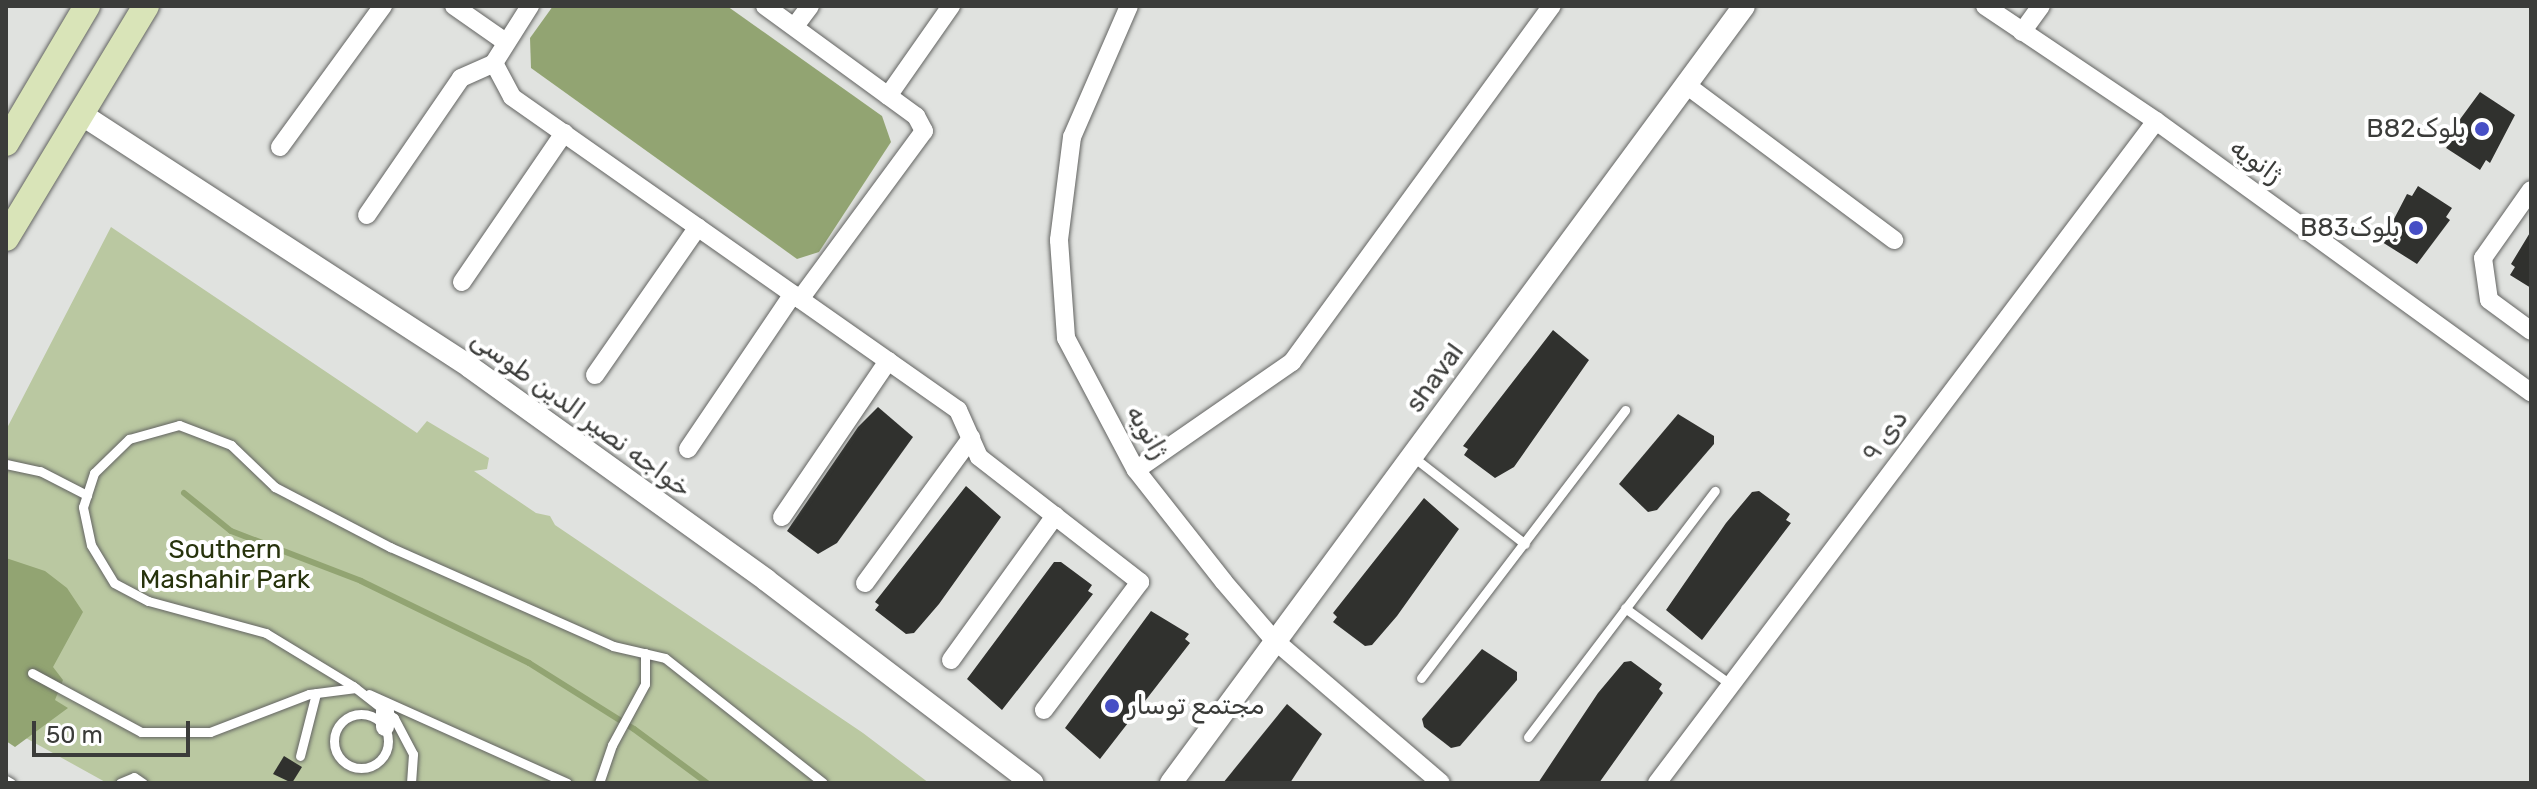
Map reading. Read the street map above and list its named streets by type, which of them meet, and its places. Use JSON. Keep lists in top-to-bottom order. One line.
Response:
{"streets":{"street":["ژانویه","shaval","خواجه نصیر الدین طوسی","۹ دی"]},"crossings":[["ژانویه","shaval"],["ژانویه","۹ دی"]],"parks":["Southern Mashahir Park"],"places":["B82بلوک","B83بلوک","مجتمع توسار"],"scale_bar":"50 m"}
